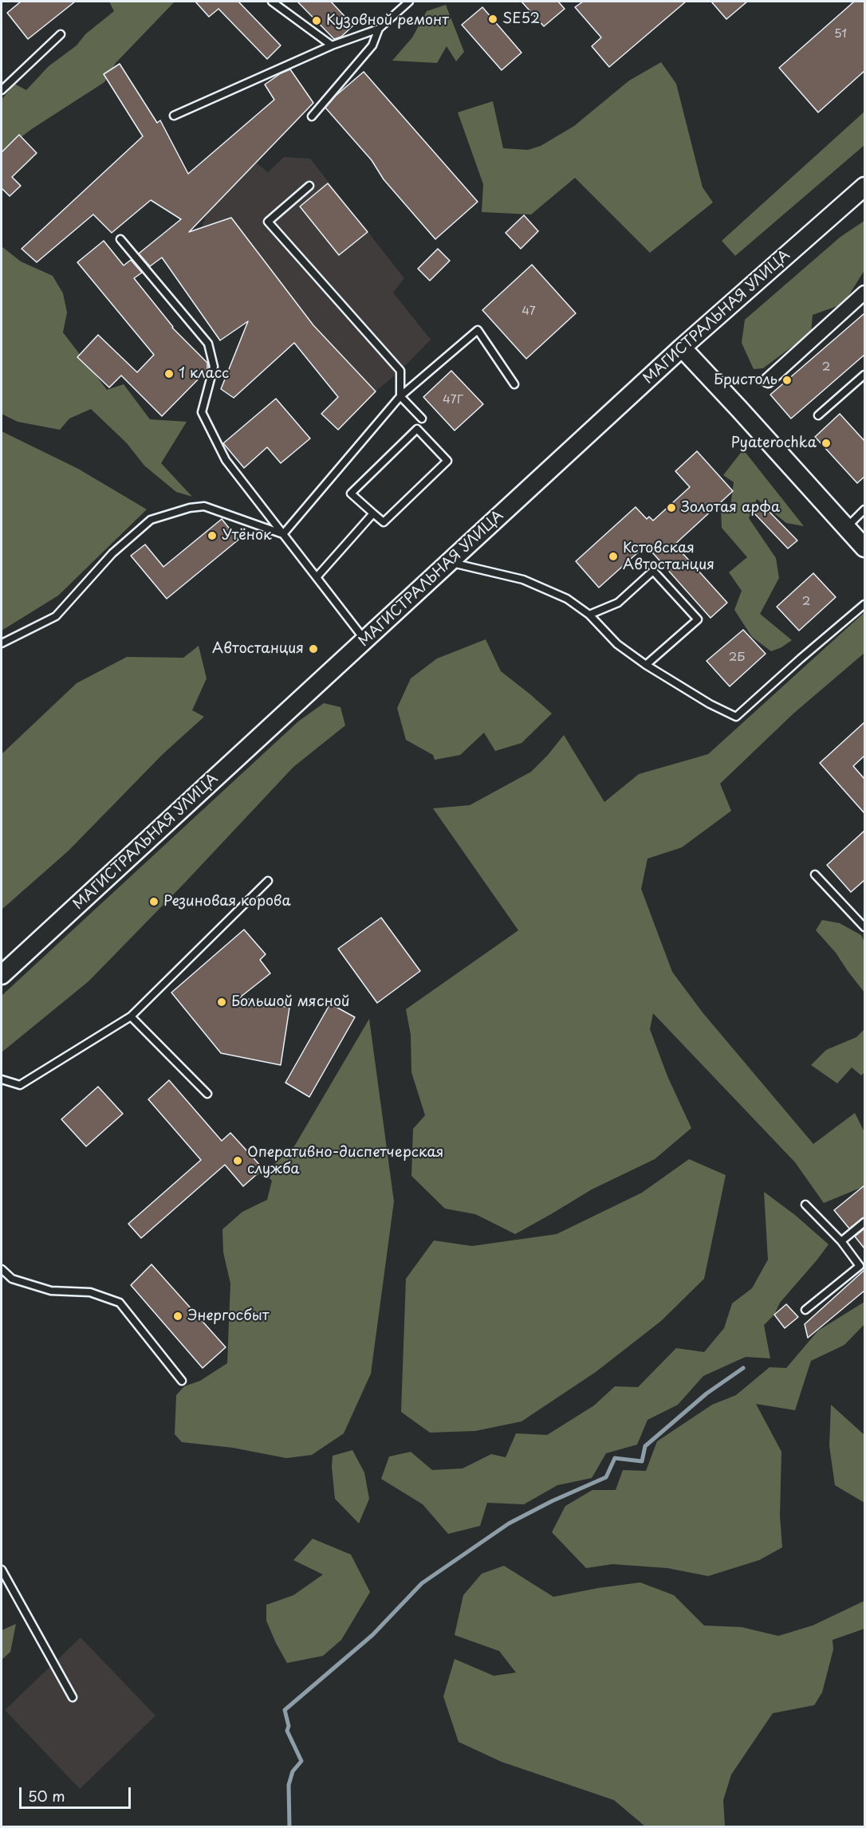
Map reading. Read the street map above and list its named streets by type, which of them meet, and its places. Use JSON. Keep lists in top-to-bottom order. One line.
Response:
{"streets":{"main road":["МАГИСТРАЛЬНАЯ УЛИЦА"]},"places":["SE52","Кузовной ремонт","1 класс","Бристоль","Pyaterochka","Золотая арфа","Утёнок","Кстовская Автостанция","Автостанция","Резиновая корова","Большой мясной","Оперативно-диспетчерская служба","Энергосбыт"],"house_numbers":["51","47","2","47Г","2","2Б"],"scale_bar":"50 m"}
